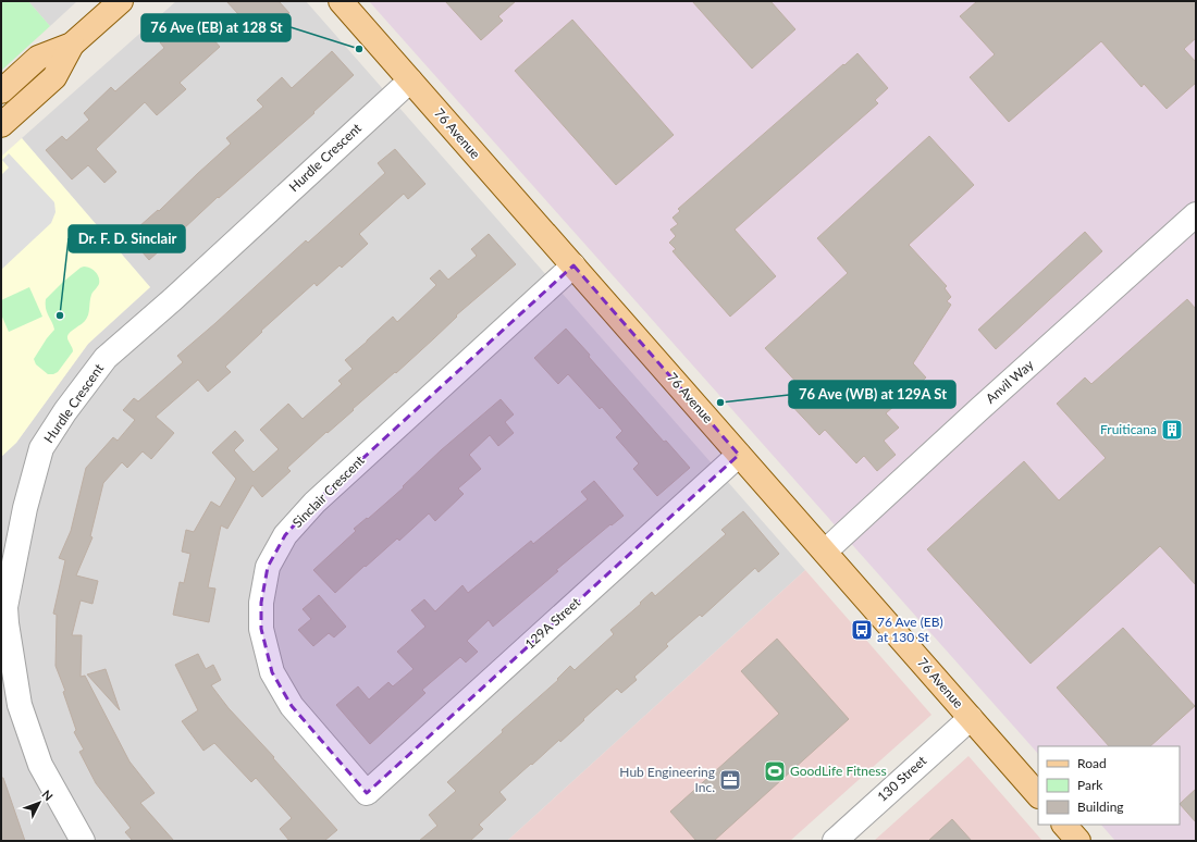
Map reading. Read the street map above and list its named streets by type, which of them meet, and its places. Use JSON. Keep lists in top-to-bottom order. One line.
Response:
{"streets":{"main road":["76 Avenue"],"street":["Hurdle Crescent","Anvil Way","Sinclair Crescent","129A Street","130 Street"]},"crossings":[["76 Avenue","Hurdle Crescent"],["76 Avenue","Anvil Way"],["76 Avenue","Sinclair Crescent"],["76 Avenue","129A Street"],["76 Avenue","130 Street"],["Sinclair Crescent","129A Street"]],"places":{"other":["76 Ave (EB) at 128 St","Dr. F. D. Sinclair","76 Ave (WB) at 129A St"],"building":["Fruiticana"],"bus stop":["76 Ave (EB) at 130 St"],"sports":["GoodLife Fitness"],"office":["Hub Engineering Inc."]},"legend":["Road","Park","Building"],"north":"top right"}
